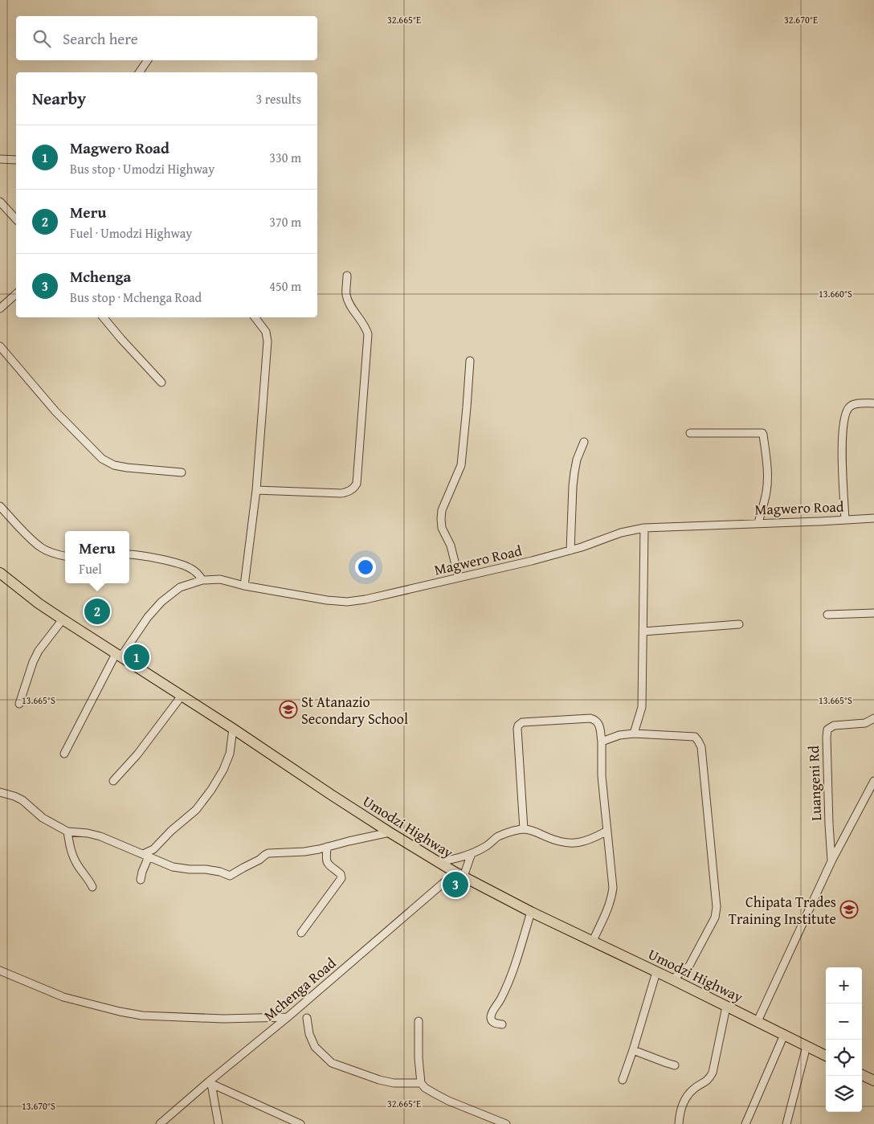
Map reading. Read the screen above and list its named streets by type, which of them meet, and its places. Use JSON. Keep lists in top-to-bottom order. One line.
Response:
{"streets":{"highway":["Umodzi Highway"],"street":["Magwero Road","Luangeni Rd","Mchenga Road"]},"crossings":[["Magwero Road","Umodzi Highway"],["Luangeni Rd","Umodzi Highway"],["Umodzi Highway","Mchenga Road"]],"places":{"school or university":["St Atanazio Secondary School","Chipata Trades Training Institute"]},"page":{"search":"Search here","heading":["Nearby","3 results"],"list":[{"mark":"1","name":"Magwero Road","note":"Bus stop · Umodzi Highway","value":"330 m"},{"mark":"2","name":"Meru","note":"Fuel · Umodzi Highway","value":"370 m"},{"mark":"3","name":"Mchenga","note":"Bus stop · Mchenga Road","value":"450 m"}],"popup":["Meru","Fuel"],"pins":["2","1","3"],"map_buttons":["+","−"]},"coordinates":["32.665°E","32.670°E","13.660°S","13.665°S","13.670°S"]}
